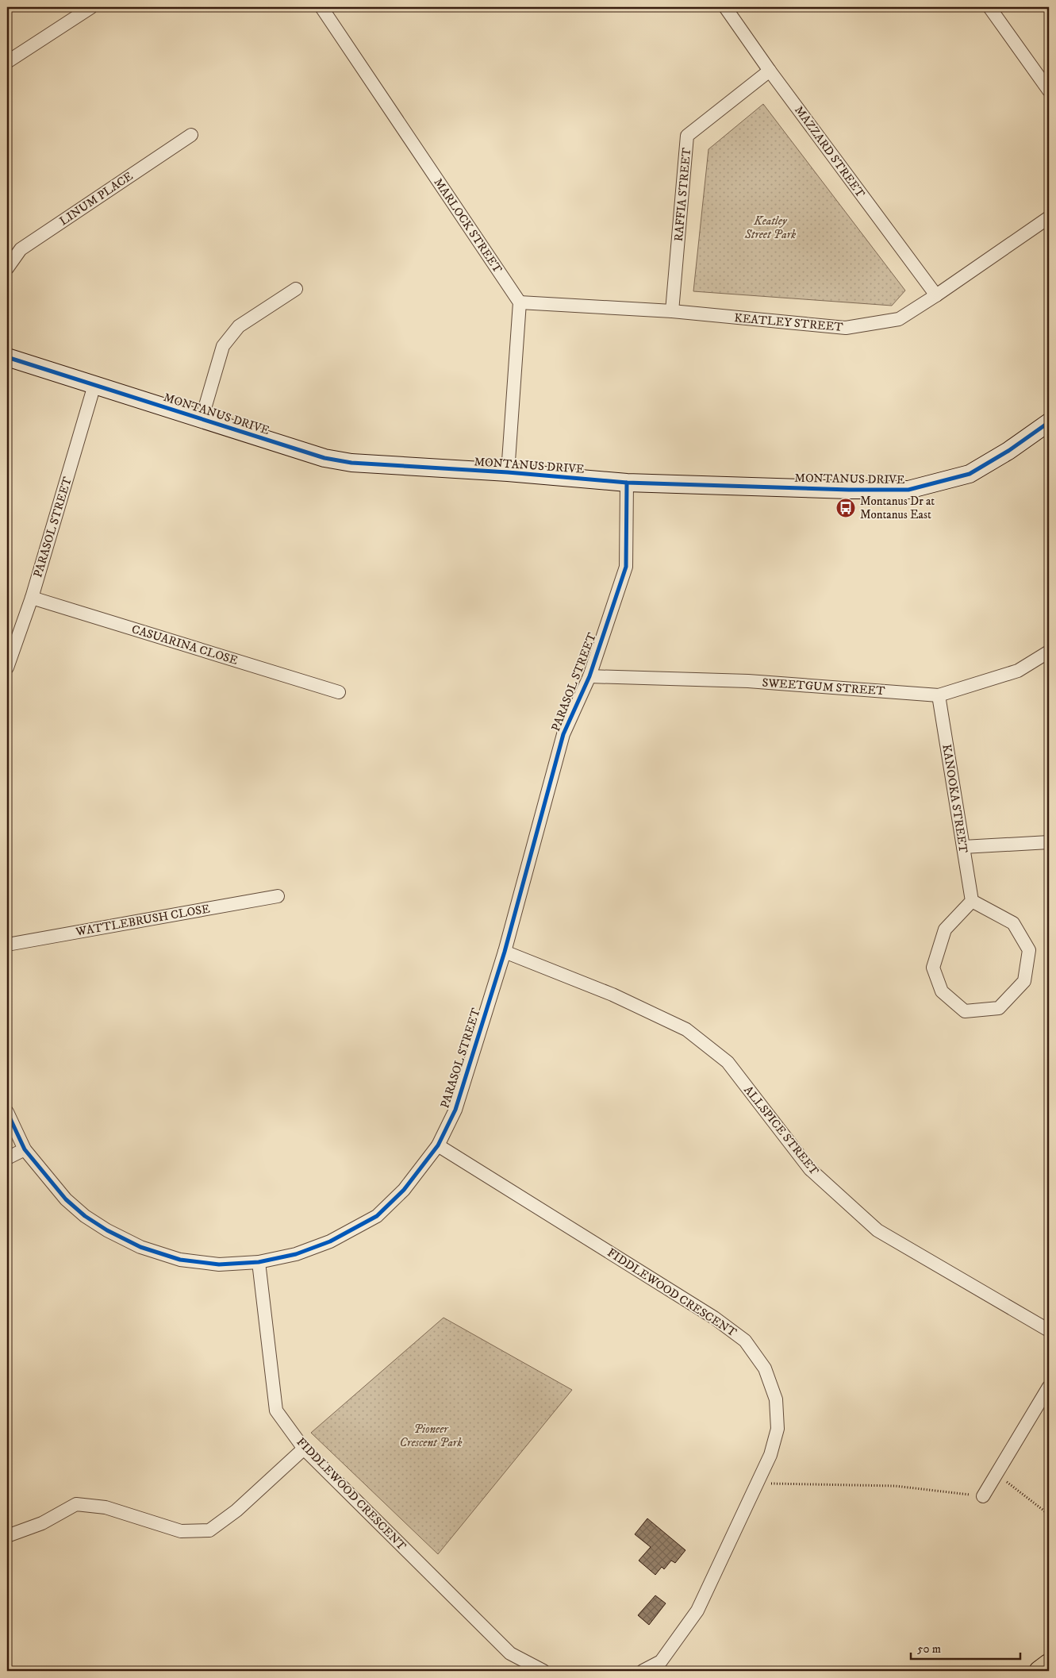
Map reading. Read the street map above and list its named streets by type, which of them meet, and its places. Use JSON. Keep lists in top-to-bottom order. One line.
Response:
{"streets":{"street":["MAZZARD STREET","RAFFIA STREET","LINUM PLACE","MARLOCK STREET","KEATLEY STREET","MONTANUS DRIVE","PARASOL STREET","CASUARINA CLOSE","SWEETGUM STREET","KANOOKA STREET","WATTLEBRUSH CLOSE","ALLSPICE STREET","FIDDLEWOOD CRESCENT"]},"crossings":[["MAZZARD STREET","RAFFIA STREET"],["MAZZARD STREET","KEATLEY STREET"],["RAFFIA STREET","KEATLEY STREET"],["MARLOCK STREET","KEATLEY STREET"],["MONTANUS DRIVE","PARASOL STREET"],["PARASOL STREET","CASUARINA CLOSE"],["PARASOL STREET","SWEETGUM STREET"],["PARASOL STREET","ALLSPICE STREET"],["PARASOL STREET","FIDDLEWOOD CRESCENT"],["SWEETGUM STREET","KANOOKA STREET"]],"parks":["Keatley Street Park","Pioneer Crescent Park"],"places":{"bus stop":["Montanus Dr at Montanus East"]},"scale_bar":"50 m"}
